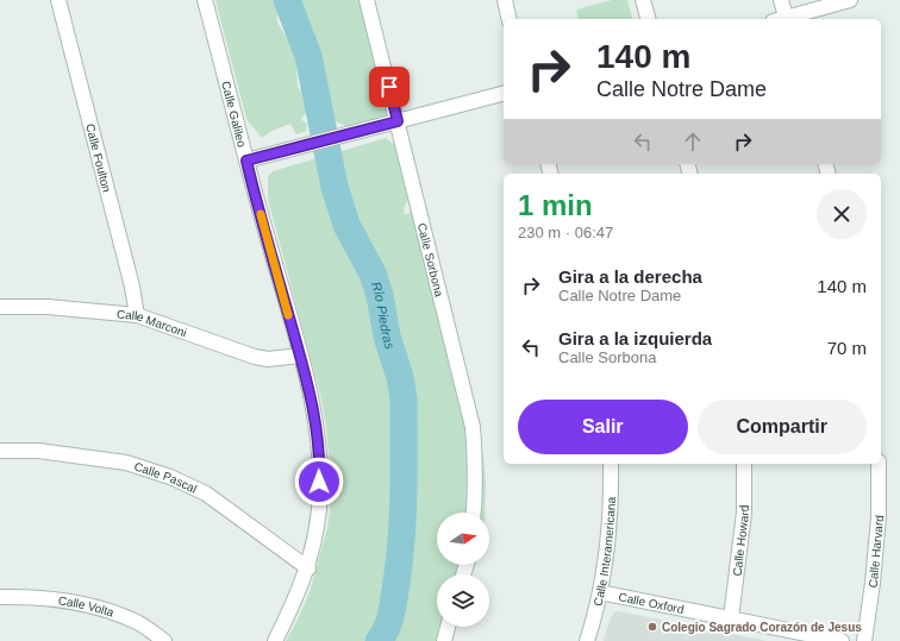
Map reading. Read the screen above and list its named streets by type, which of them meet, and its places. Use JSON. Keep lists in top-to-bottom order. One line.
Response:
{"streets":{"street":["Calle Galileo","Calle Foulton","Calle Sorbona","Calle Marconi","Calle Pascal","Calle Howard","Calle Interamericana","Calle Harvard","Calle Oxford","Calle Volta"]},"crossings":[["Calle Galileo","Calle Marconi"],["Calle Galileo","Calle Pascal"],["Calle Foulton","Calle Marconi"],["Calle Howard","Calle Oxford"],["Calle Interamericana","Calle Oxford"]],"water":["Río Piedras"],"places":["Colegio Sagrado Corazón de Jesus"],"north":"right","page":{"turn":["140 m","Calle Notre Dame"],"heading":["1 min","230 m · 06:47"],"list":[{"name":"Gira a la derecha","note":"Calle Notre Dame","value":"140 m"},{"name":"Gira a la izquierda","note":"Calle Sorbona","value":"70 m"}],"buttons":["Salir","Compartir"]}}
